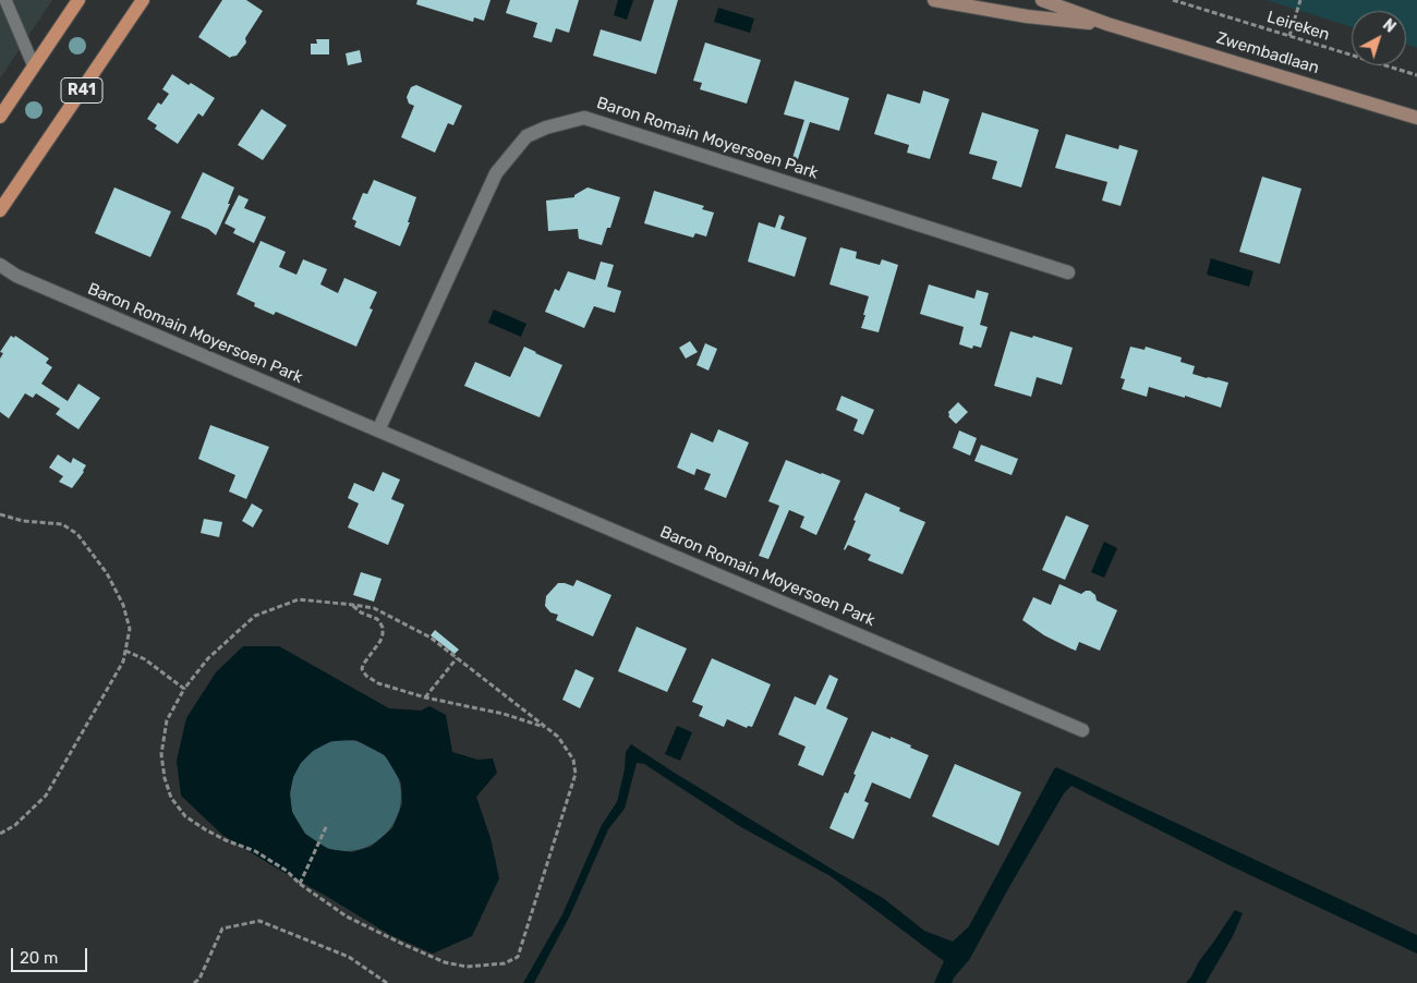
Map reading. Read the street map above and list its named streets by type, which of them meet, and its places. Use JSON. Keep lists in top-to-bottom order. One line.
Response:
{"streets":{"main road":["R41"],"street":["Zwembadlaan","Baron Romain Moyersoen Park"],"path":["Leireken"]},"scale_bar":"20 m","north":"top right"}
